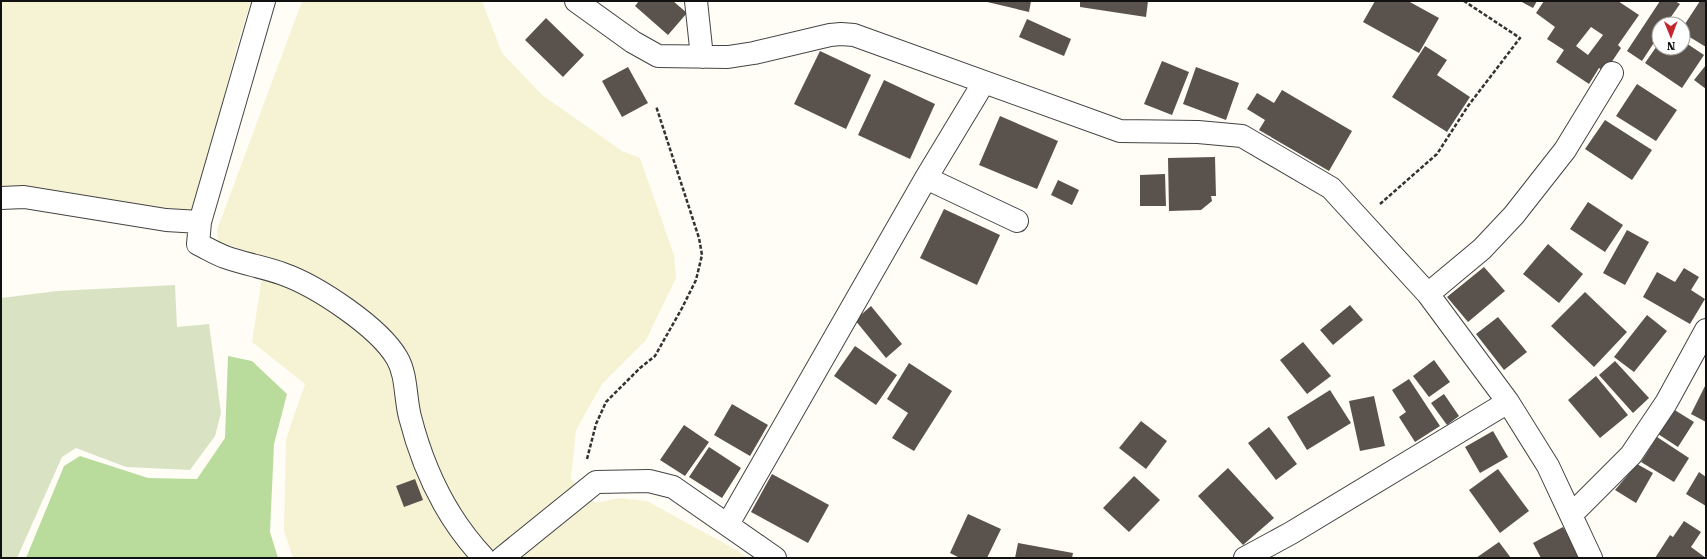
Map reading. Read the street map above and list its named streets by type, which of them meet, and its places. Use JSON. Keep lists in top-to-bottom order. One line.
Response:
{"north":"bottom"}
